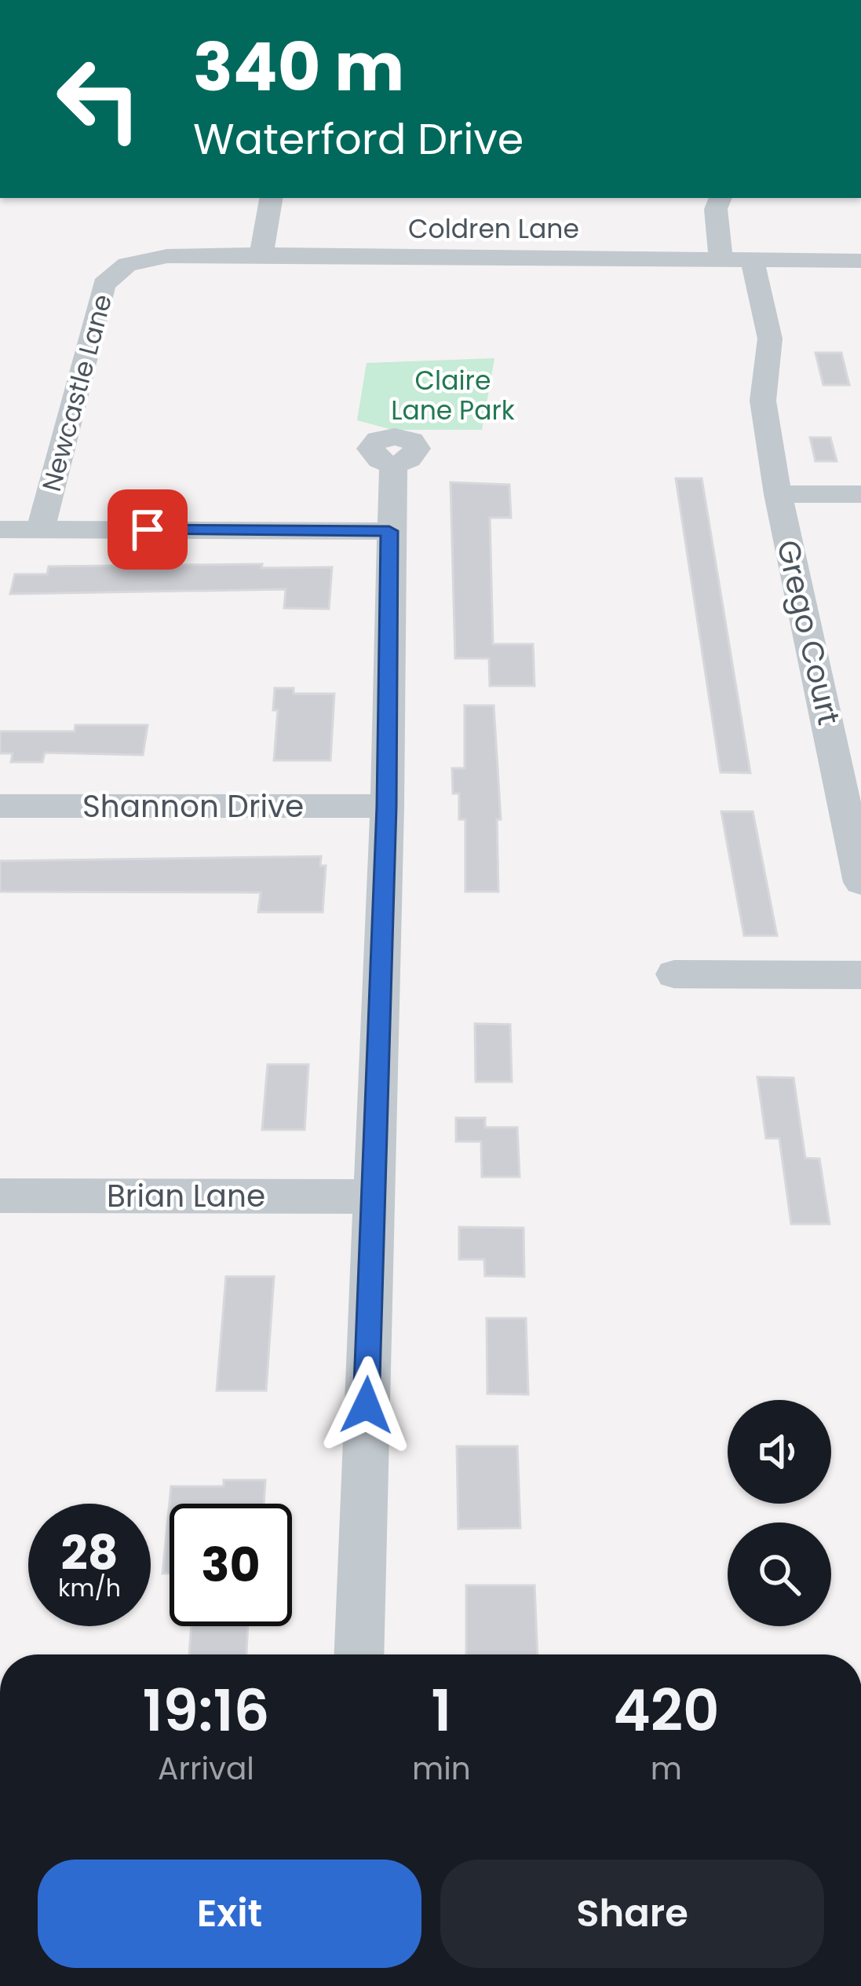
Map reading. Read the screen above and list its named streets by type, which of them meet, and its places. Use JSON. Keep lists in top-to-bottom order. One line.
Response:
{"streets":{"street":["Coldren Lane","Newcastle Lane","Grego Court","Shannon Drive","Brian Lane"]},"crossings":[["Coldren Lane","Newcastle Lane"],["Coldren Lane","Grego Court"]],"parks":["Claire Lane Park"],"page":{"turn":["340 m","Waterford Drive"],"speed":"28 km/h","limit":"30","eta":["19:16","Arrival","1","min","420","m"],"buttons":["Exit","Share"]}}
